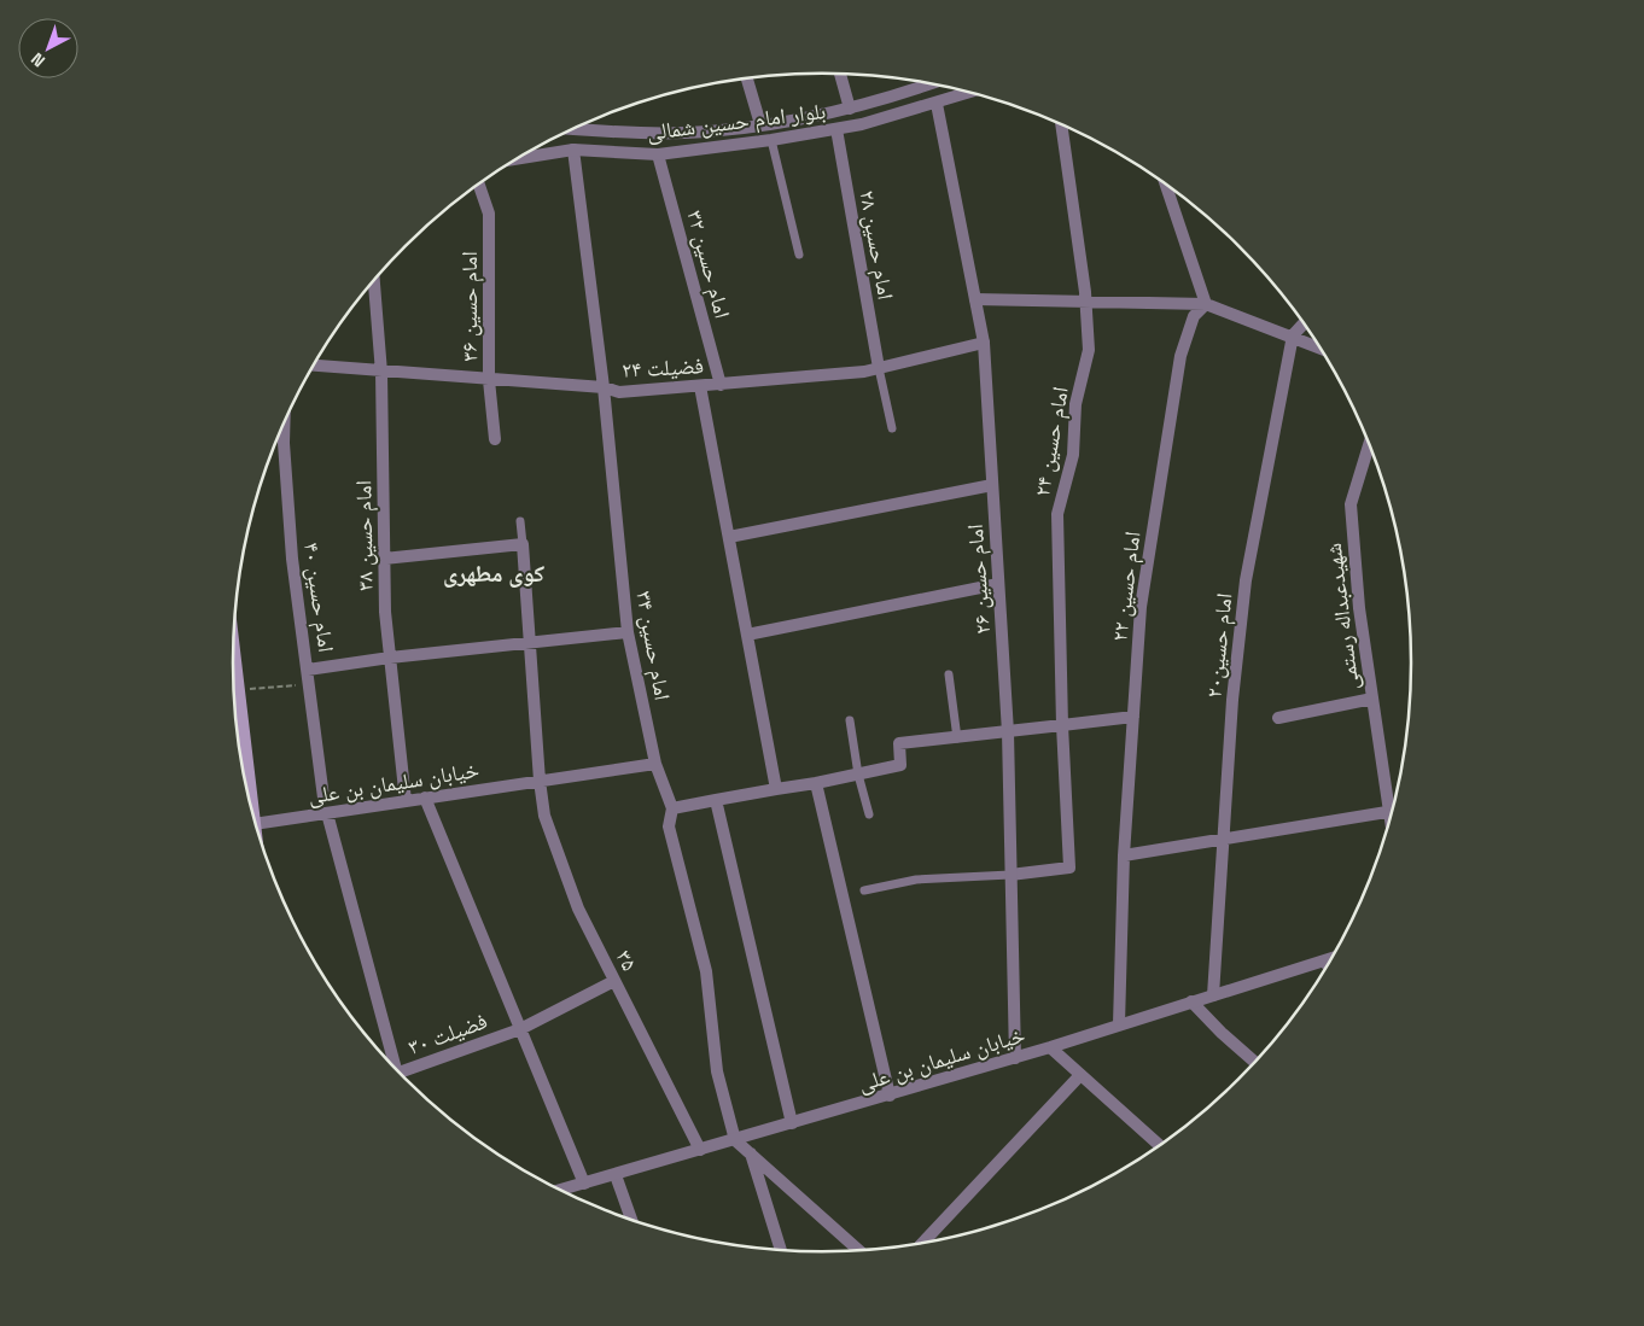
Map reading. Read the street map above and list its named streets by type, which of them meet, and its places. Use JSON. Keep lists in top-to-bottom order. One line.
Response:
{"streets":{"street":["بلوار امام حسین شمالی","امام حسین ۲۸","امام حسین ۳۲","امام حسین ۳۶","فضیلت ۲۴","امام حسین ۲۴","امام حسین ۳۸","امام حسین ۲۶","امام حسین ۲۲","امام حسین ۴۰","شهیدعبداله رستمی","امام حسین ۳۴","امام حسین۲۰","خیابان سلیمان بن علی","۳۵","فضیلت ۳۰"]},"crossings":[["بلوار امام حسین شمالی","امام حسین ۲۸"],["بلوار امام حسین شمالی","امام حسین ۳۲"],["بلوار امام حسین شمالی","امام حسین ۲۶"],["بلوار امام حسین شمالی","امام حسین ۳۴"],["امام حسین ۲۸","فضیلت ۲۴"],["امام حسین ۳۲","فضیلت ۲۴"],["امام حسین ۳۶","فضیلت ۲۴"],["فضیلت ۲۴","امام حسین ۳۸"],["فضیلت ۲۴","امام حسین ۲۶"],["فضیلت ۲۴","امام حسین ۳۴"],["امام حسین ۲۴","امام حسین ۲۶"],["امام حسین ۳۸","خیابان سلیمان بن علی"],["امام حسین ۲۶","خیابان سلیمان بن علی"],["امام حسین ۲۲","خیابان سلیمان بن علی"],["امام حسین ۳۴","خیابان سلیمان بن علی"],["امام حسین۲۰","خیابان سلیمان بن علی"],["خیابان سلیمان بن علی","۳۵"],["۳۵","فضیلت ۳۰"]],"districts":["کوی مطهری"],"north":"bottom left"}
